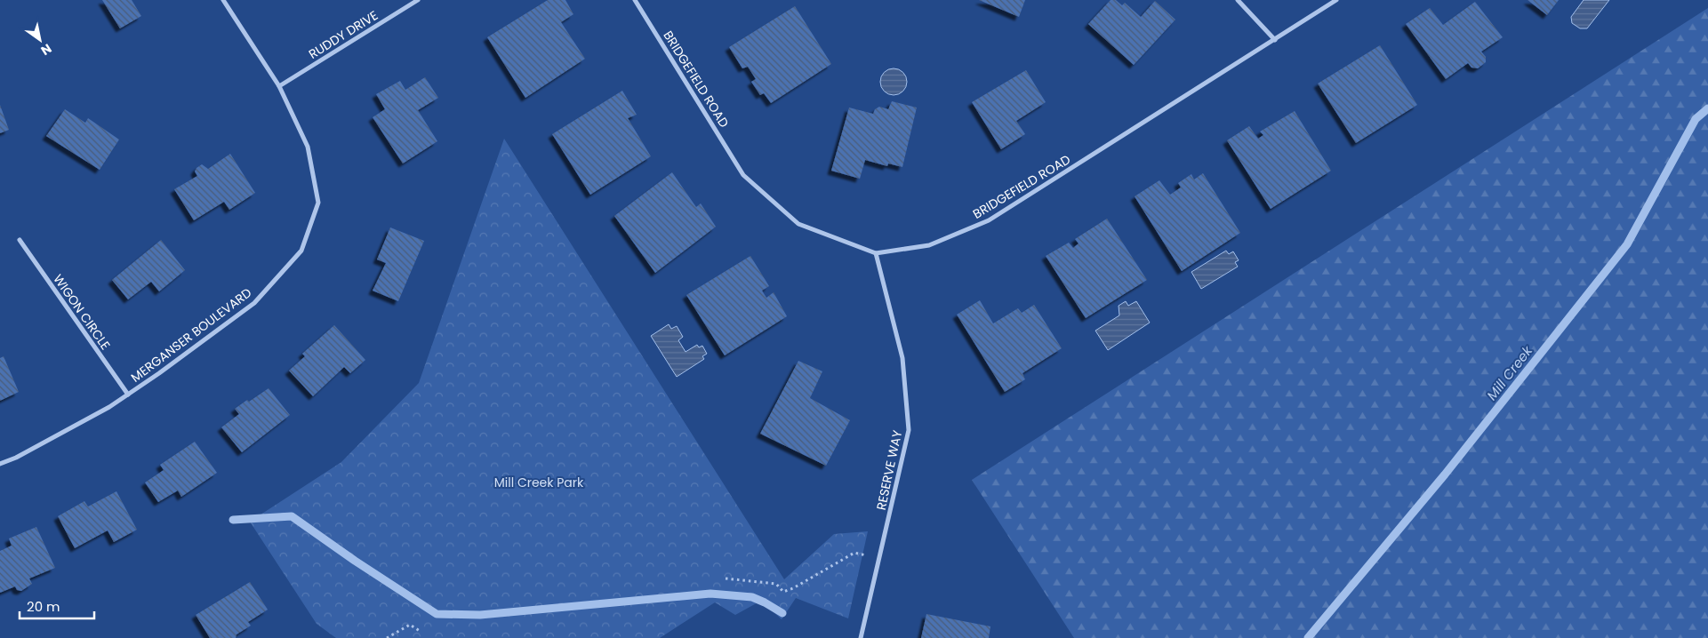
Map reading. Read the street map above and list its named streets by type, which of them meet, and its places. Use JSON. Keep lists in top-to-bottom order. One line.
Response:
{"streets":{"street":["RUDDY DRIVE","BRIDGEFIELD ROAD","WIGON CIRCLE","MERGANSER BOULEVARD","RESERVE WAY"]},"crossings":[["RUDDY DRIVE","MERGANSER BOULEVARD"],["BRIDGEFIELD ROAD","RESERVE WAY"],["WIGON CIRCLE","MERGANSER BOULEVARD"]],"water":["Mill Creek"],"parks":["Mill Creek Park"],"scale_bar":"20 m","north":"bottom right"}
